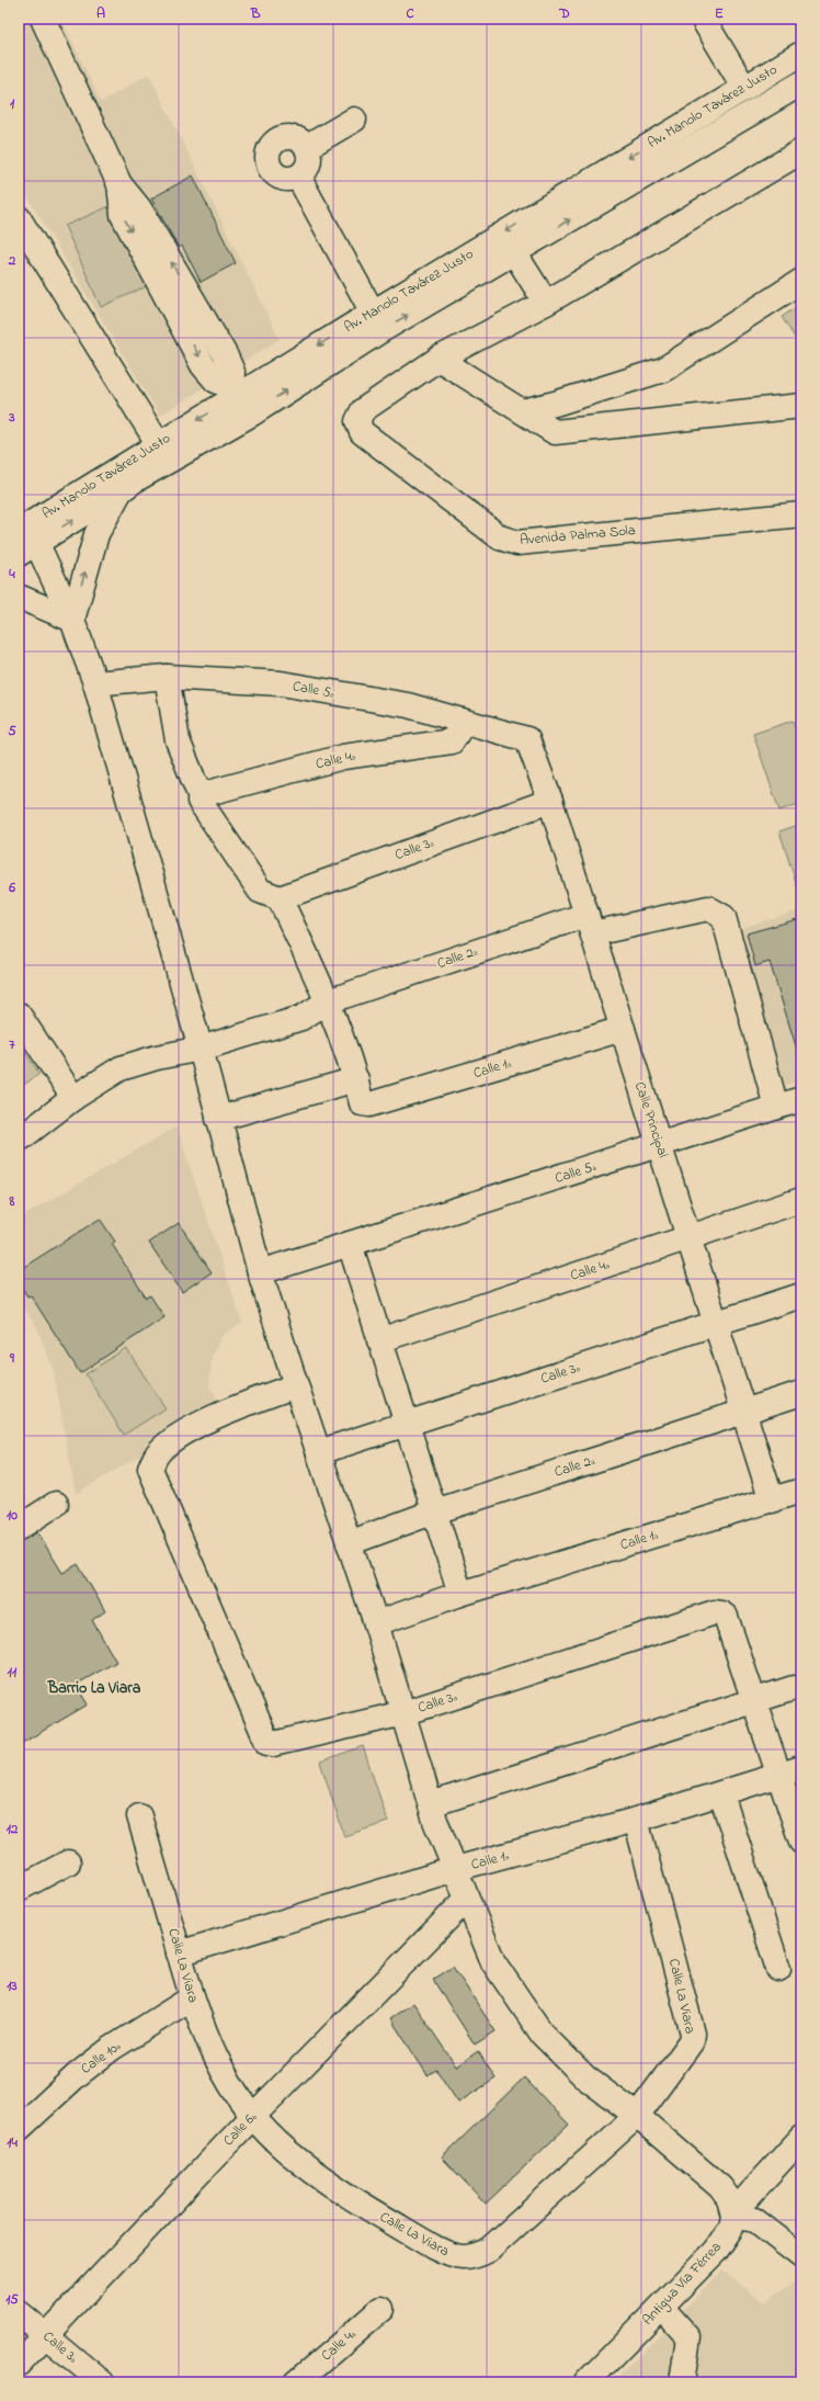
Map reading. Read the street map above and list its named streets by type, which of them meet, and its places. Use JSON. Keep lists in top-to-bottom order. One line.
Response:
{"streets":{"street":["Av. Manolo Tavárez Justo","Avenida Palma Sola","Calle 5ª","Calle 4ª","Calle 3ª","Calle 2ª","Calle 1ª","Calle Principal","Calle La Viara","Calle 10ª","Calle 6ª","Antigua Vía Férrea"]},"crossings":[["Calle 5ª","Calle 4ª"],["Calle 5ª","Calle 2ª"],["Calle 5ª","Calle Principal"],["Calle 4ª","Calle Principal"],["Calle 3ª","Calle Principal"],["Calle 3ª","Calle 6ª"],["Calle 2ª","Calle Principal"],["Calle 1ª","Calle Principal"],["Calle 1ª","Calle La Viara"],["Calle La Viara","Calle 10ª"],["Calle La Viara","Calle 6ª"]],"districts":["Barrio La Viara"],"grid":{"columns":["A","B","C","D","E"],"rows":["1","2","3","4","5","6","7","8","9","10","11","12","13","14","15"]}}
